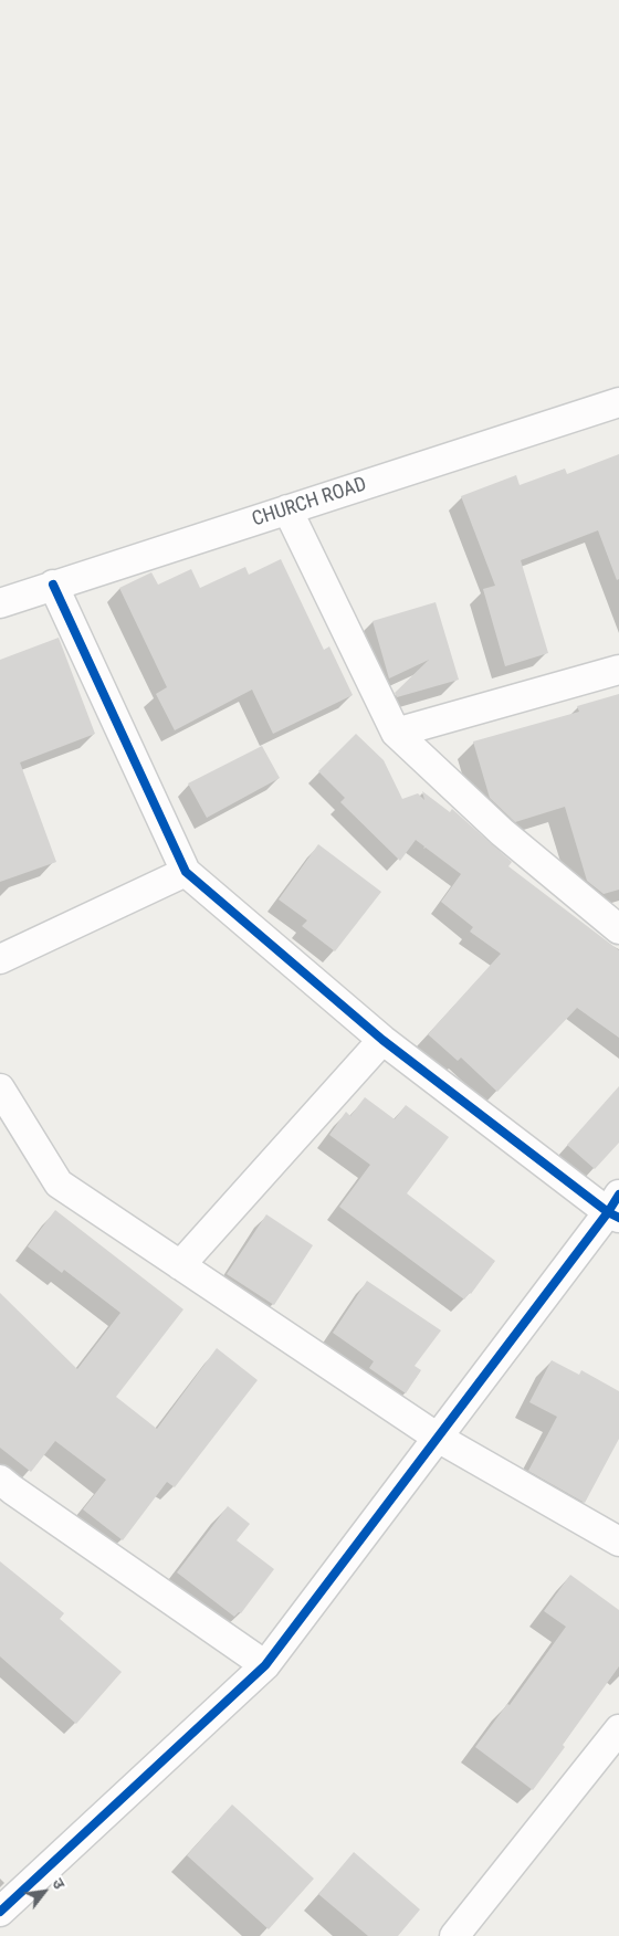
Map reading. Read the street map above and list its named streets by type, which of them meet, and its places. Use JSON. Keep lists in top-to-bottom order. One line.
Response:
{"streets":{"street":["CHURCH ROAD"]},"north":"top right"}
